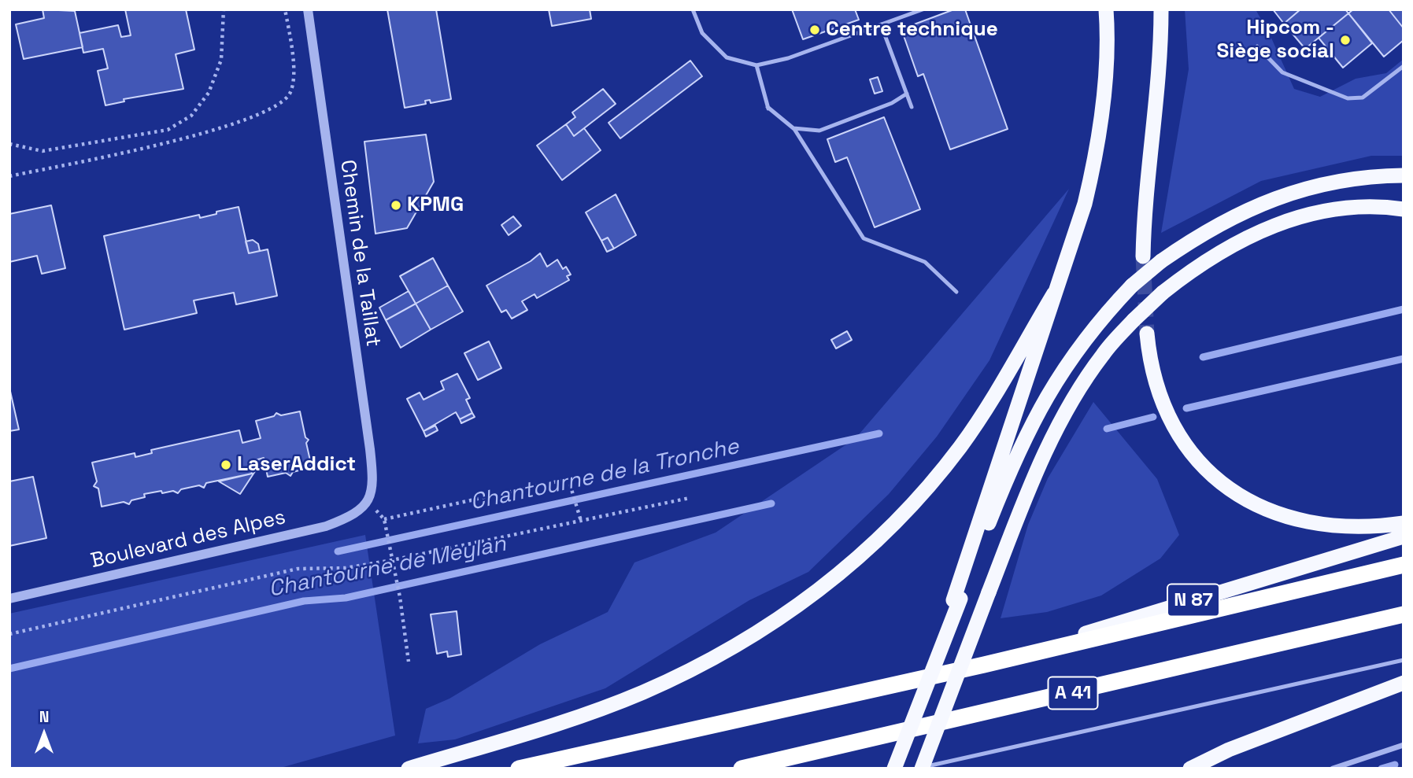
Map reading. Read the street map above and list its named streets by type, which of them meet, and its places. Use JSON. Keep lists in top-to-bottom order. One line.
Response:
{"streets":{"highway":["N 87","A 41"],"street":["Chemin de la Taillat","Boulevard des Alpes"]},"crossings":[["Chemin de la Taillat","Boulevard des Alpes"],["N 87","A 41"]],"water":["Chantourne de la Tronche","Chantourne de Meylan"],"places":["Centre technique","Hipcom - Siège social","KPMG","LaserAddict"],"north":"top"}
